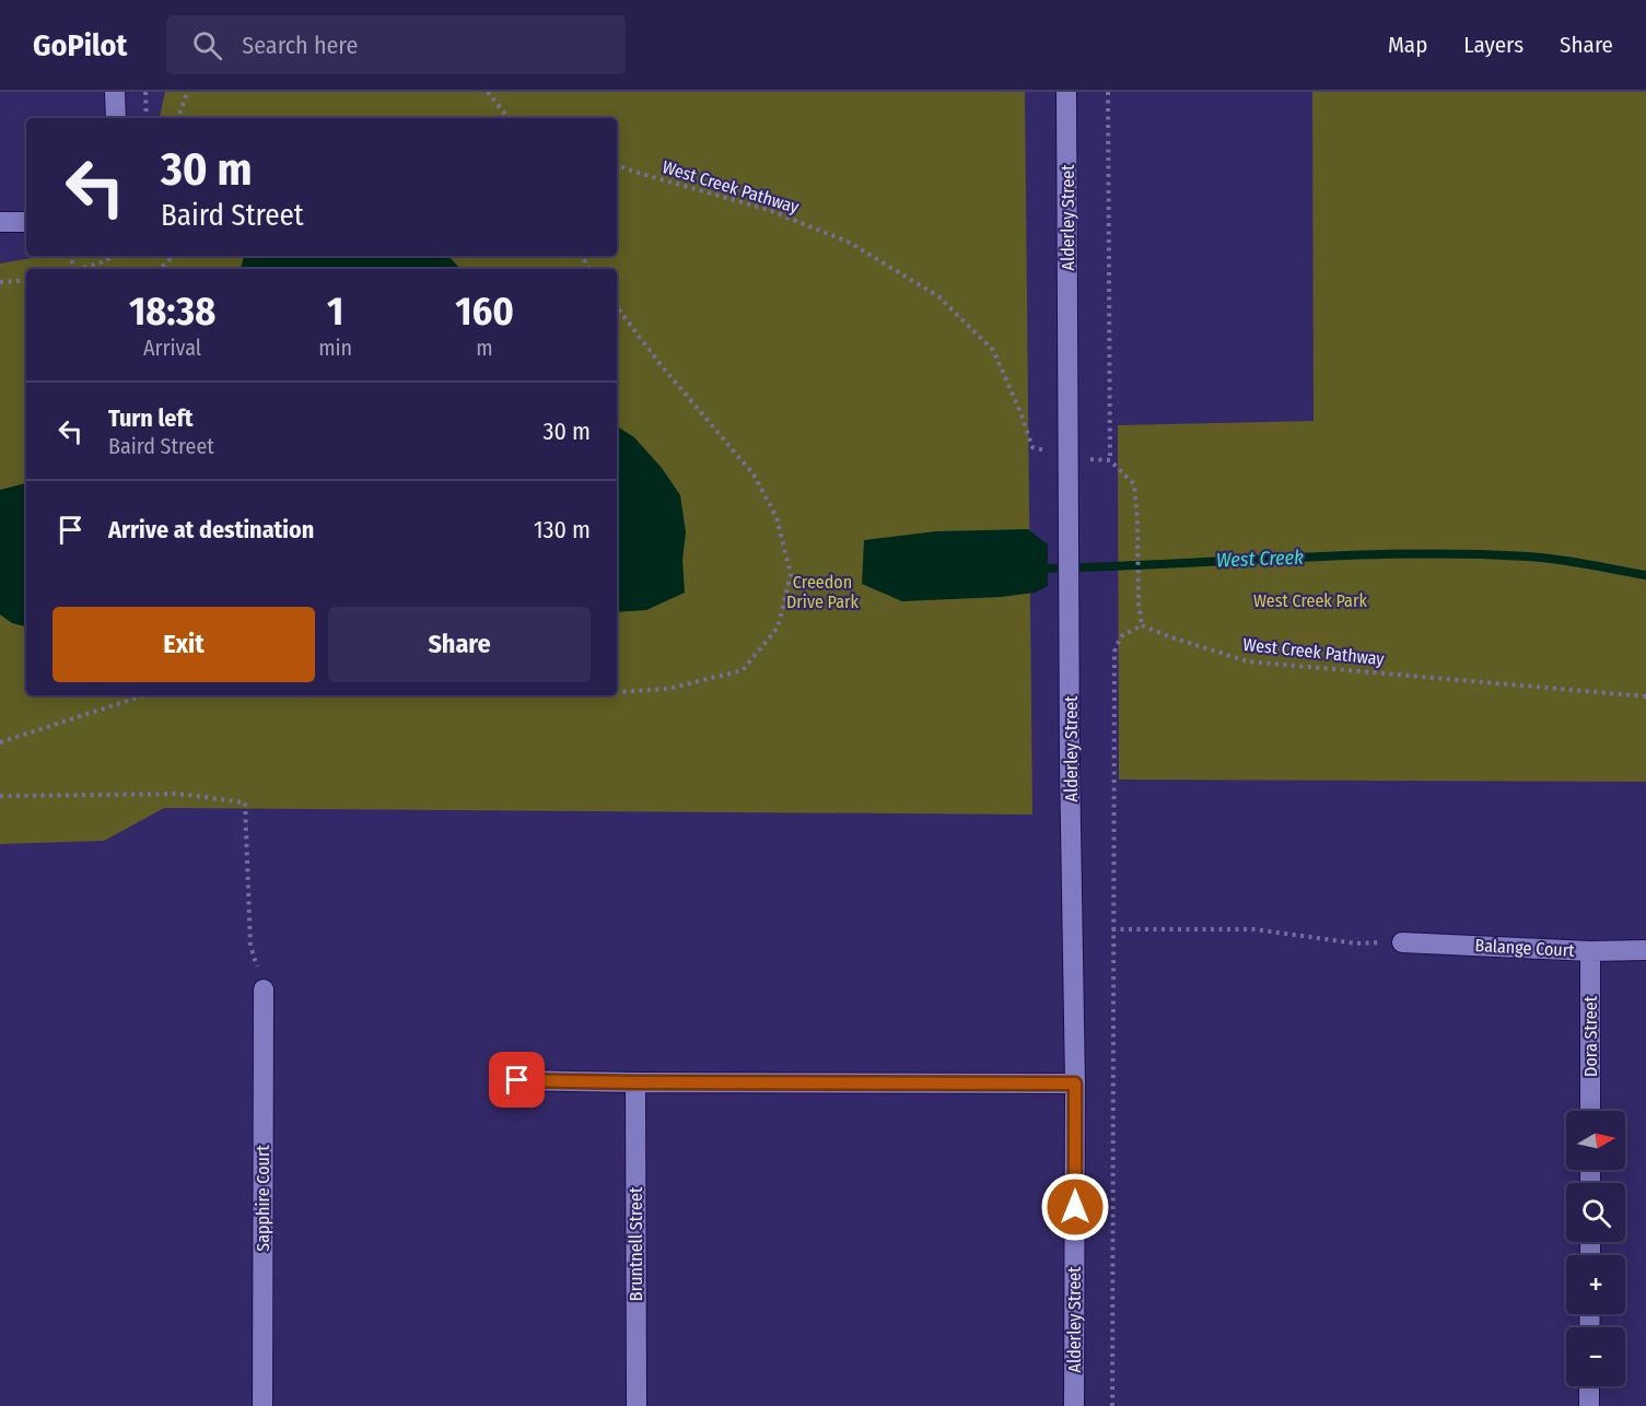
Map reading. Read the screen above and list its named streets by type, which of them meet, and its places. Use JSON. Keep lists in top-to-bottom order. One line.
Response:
{"streets":{"street":["Alderley Street","Balange Court","Dora Street","Sapphire Court","Bruntnell Street"],"path":["West Creek Pathway"]},"crossings":[["West Creek Pathway","Alderley Street"],["Balange Court","Dora Street"]],"water":["West Creek"],"parks":["Creedon Drive Park","West Creek Park"],"north":"right","page":{"header":"GoPilot","search":"Search here","nav":["Map","Layers","Share"],"turn":["30 m","Baird Street"],"eta":["18:38","Arrival","1","min","160","m"],"list":[{"name":"Turn left","note":"Baird Street","value":"30 m"},{"name":"Arrive at destination","value":"130 m"}],"buttons":["Exit","Share"],"map_buttons":["+","−"]}}
